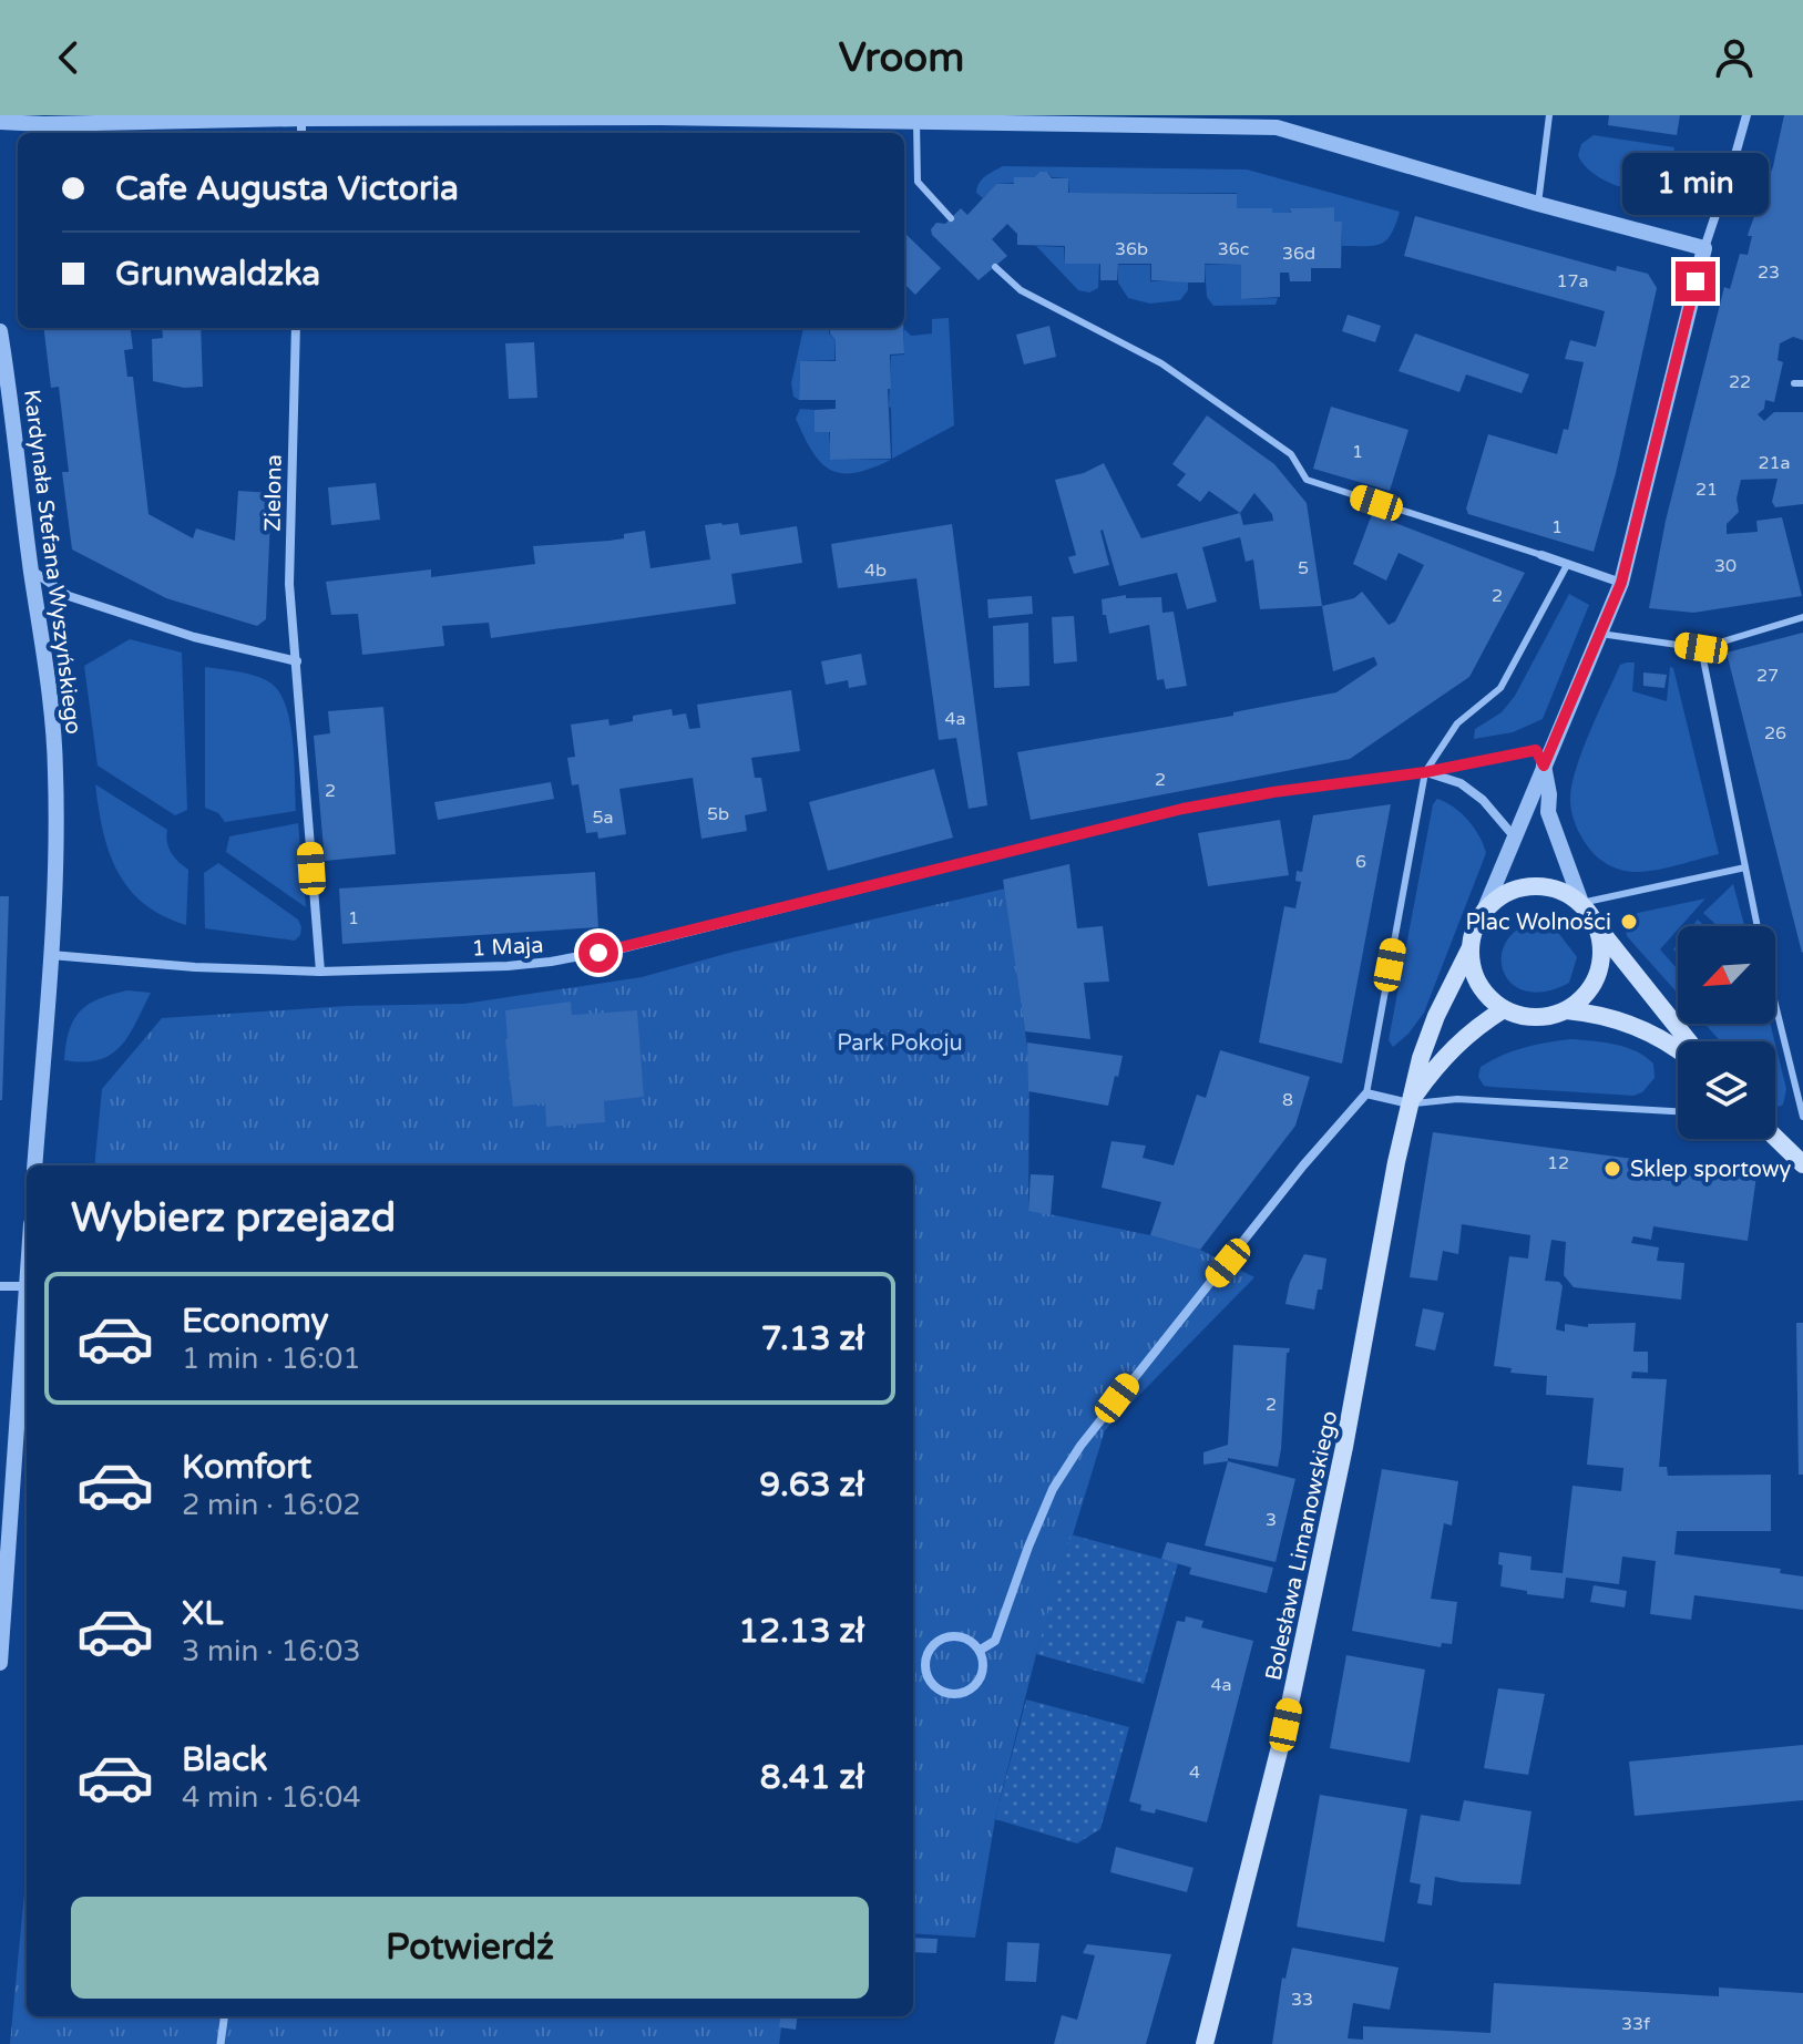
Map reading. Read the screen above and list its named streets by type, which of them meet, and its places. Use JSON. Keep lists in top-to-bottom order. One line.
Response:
{"streets":{"main road":["Bolesława Limanowskiego"],"street":["Zielona","Kardynała Stefana Wyszyńskiego","1 Maja"]},"crossings":[["Zielona","1 Maja"],["Kardynała Stefana Wyszyńskiego","1 Maja"]],"parks":["Park Pokoju"],"places":["Plac Wolności","Sklep sportowy"],"house_numbers":["36b","36c","36d","23","17a","22","1","21a","21","1","30","5","4b","2","27","4a","26","2","2","5b","5a","6","1","8","12","2","3","4a","4","33","33f"],"north":"bottom left","page":{"header":"Vroom","banner":["Cafe Augusta Victoria","Grunwaldzka"],"bubble":"1 min","heading":"Wybierz przejazd","list":[{"name":"Economy","note":"1 min · 16:01","value":"7.13 zł"},{"name":"Komfort","note":"2 min · 16:02","value":"9.63 zł"},{"name":"XL","note":"3 min · 16:03","value":"12.13 zł"},{"name":"Black","note":"4 min · 16:04","value":"8.41 zł"}],"buttons":"Potwierdź"}}
